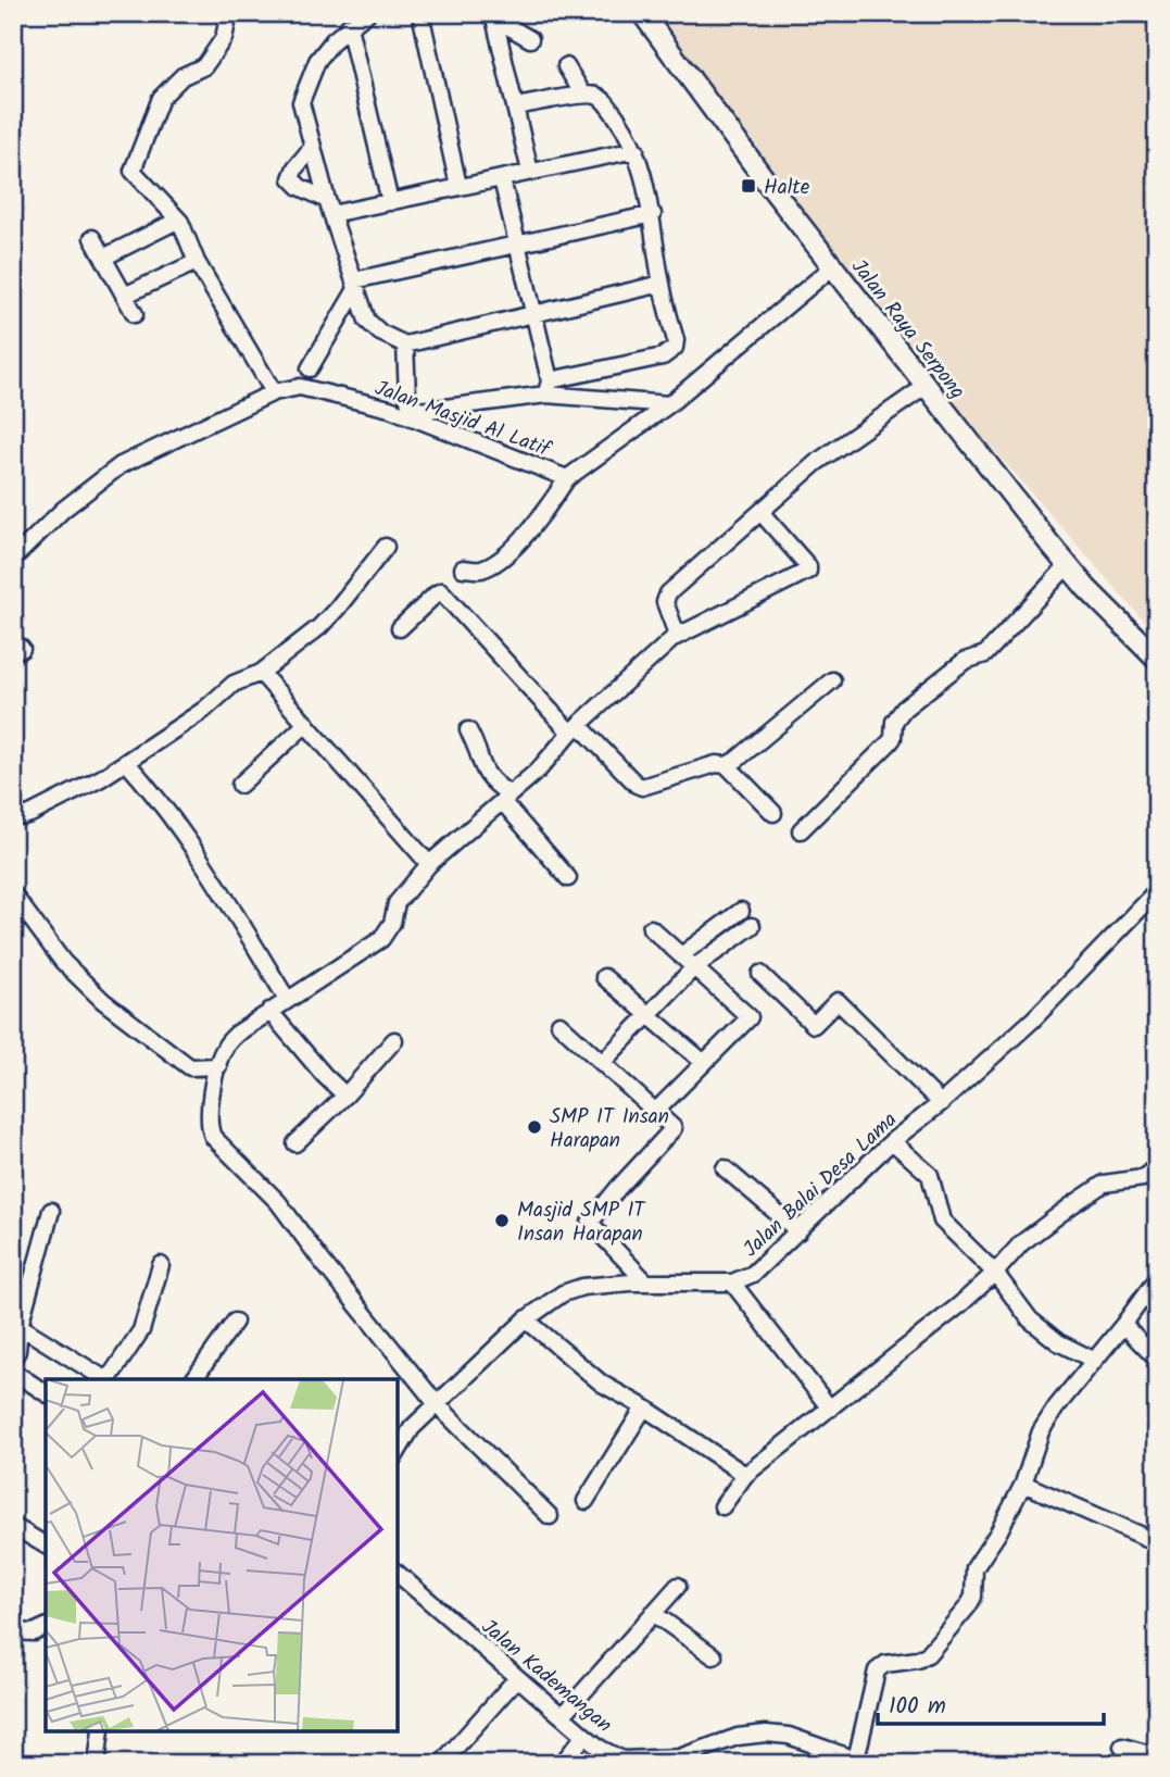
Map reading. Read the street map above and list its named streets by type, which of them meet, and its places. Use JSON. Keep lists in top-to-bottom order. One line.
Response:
{"streets":{"main road":["Jalan Raya Serpong"],"street":["Jalan Masjid Al Latif","Jalan Balai Desa Lama","Jalan Kademangan"]},"crossings":[["Jalan Raya Serpong","Jalan Masjid Al Latif"]],"places":{"transit":["Halte"],"other":["SMP IT Insan Harapan","Masjid SMP IT Insan Harapan"]},"scale_bar":"100 m"}
